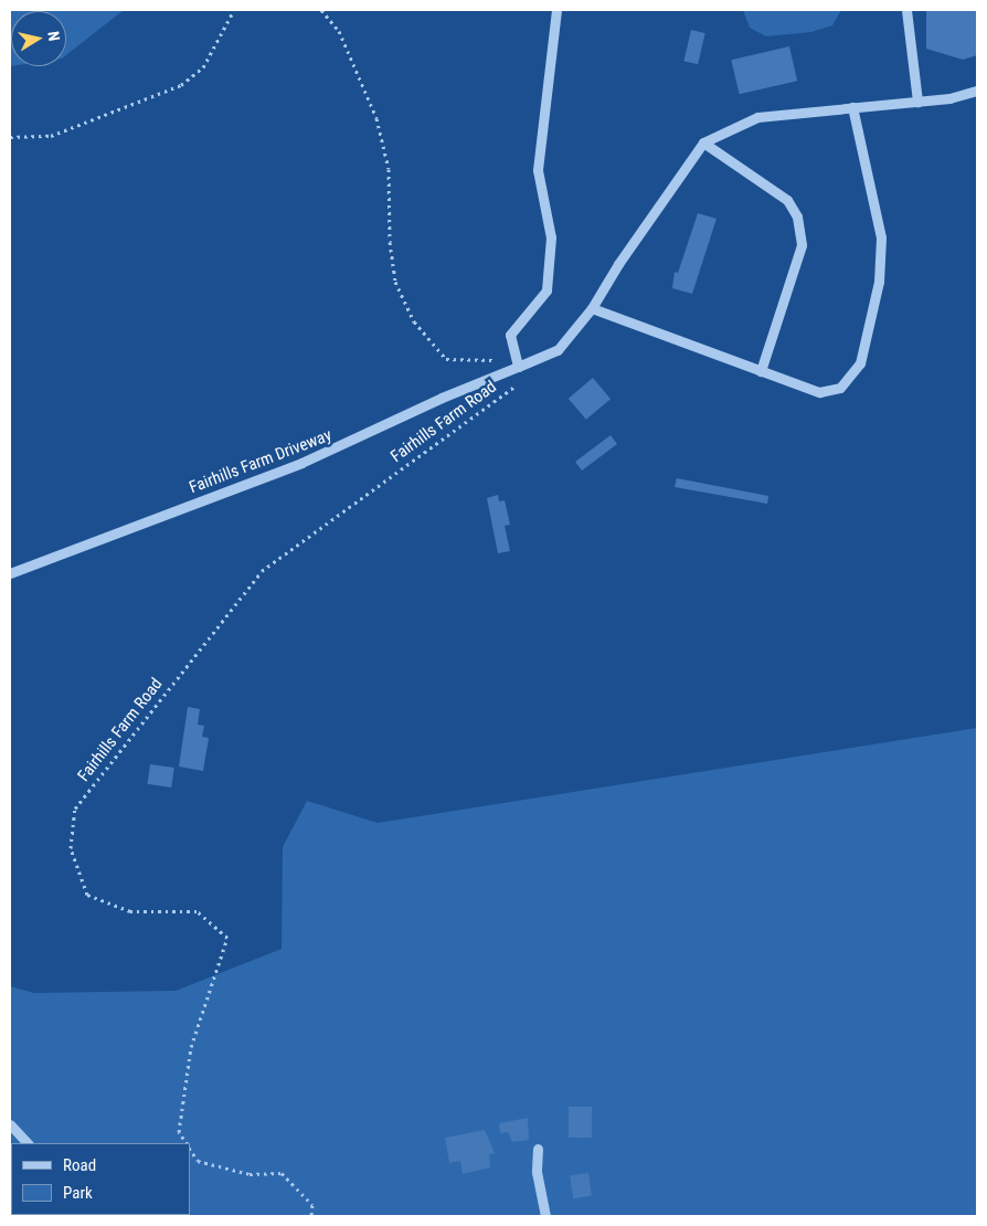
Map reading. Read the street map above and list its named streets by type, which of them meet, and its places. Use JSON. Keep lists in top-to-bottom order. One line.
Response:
{"streets":{"lane":["Fairhills Farm Driveway"],"path":["Fairhills Farm Road"]},"crossings":[["Fairhills Farm Road","Fairhills Farm Driveway"]],"legend":["Road","Park"],"north":"right"}
